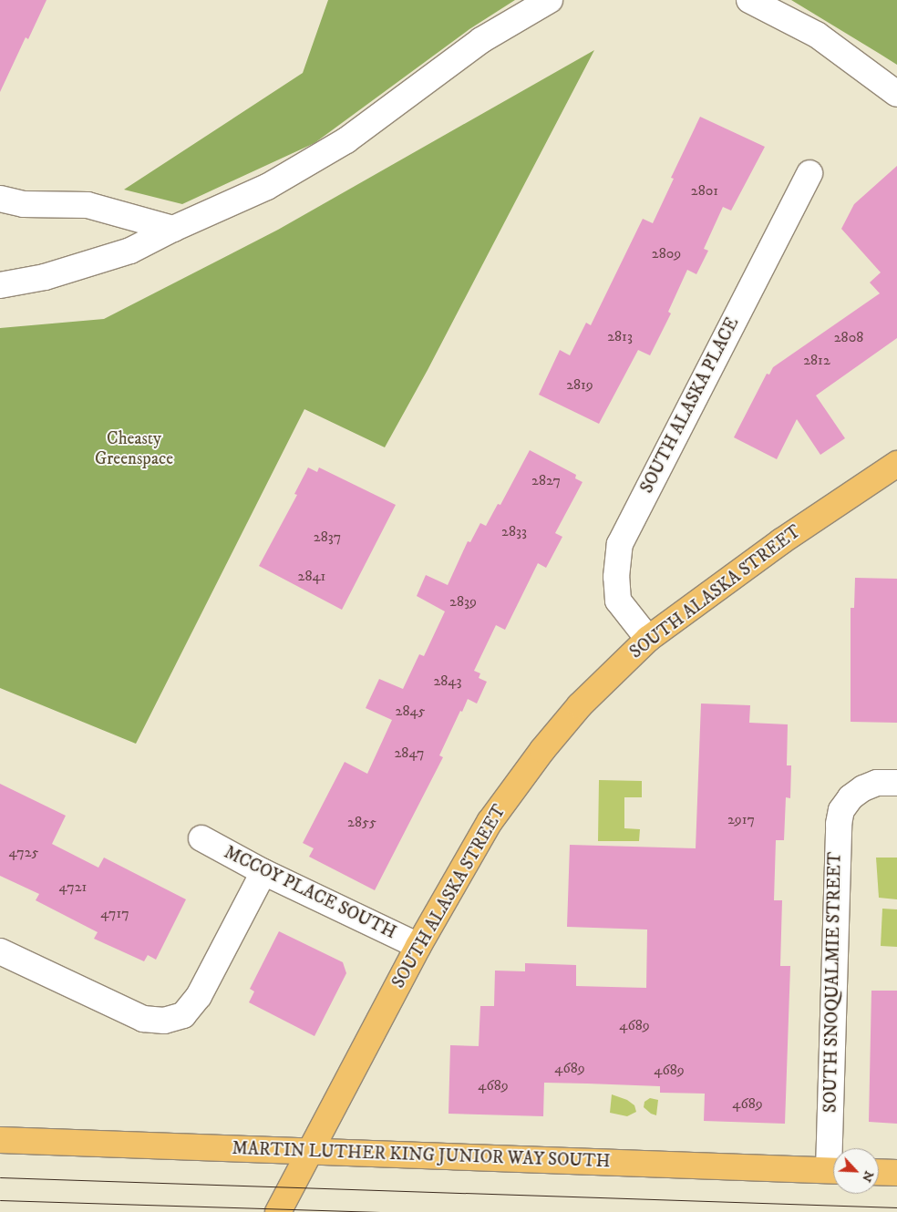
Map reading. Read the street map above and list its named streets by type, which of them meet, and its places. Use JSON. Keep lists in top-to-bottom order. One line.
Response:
{"streets":{"main road":["SOUTH ALASKA STREET","MARTIN LUTHER KING JUNIOR WAY SOUTH"],"street":["SOUTH ALASKA PLACE","MCCOY PLACE SOUTH","SOUTH SNOQUALMIE STREET"]},"crossings":[["SOUTH ALASKA PLACE","SOUTH ALASKA STREET"],["SOUTH ALASKA STREET","MCCOY PLACE SOUTH"],["SOUTH ALASKA STREET","MARTIN LUTHER KING JUNIOR WAY SOUTH"]],"parks":["Cheasty Greenspace"],"house_numbers":["2801","2809","2813","2808","2812","2819","2827","2833","2837","2841","2839","2843","2845","2847","2917","2855","4725","4721","4717","4689","4689","4689","4689","4689"],"north":"bottom right"}
